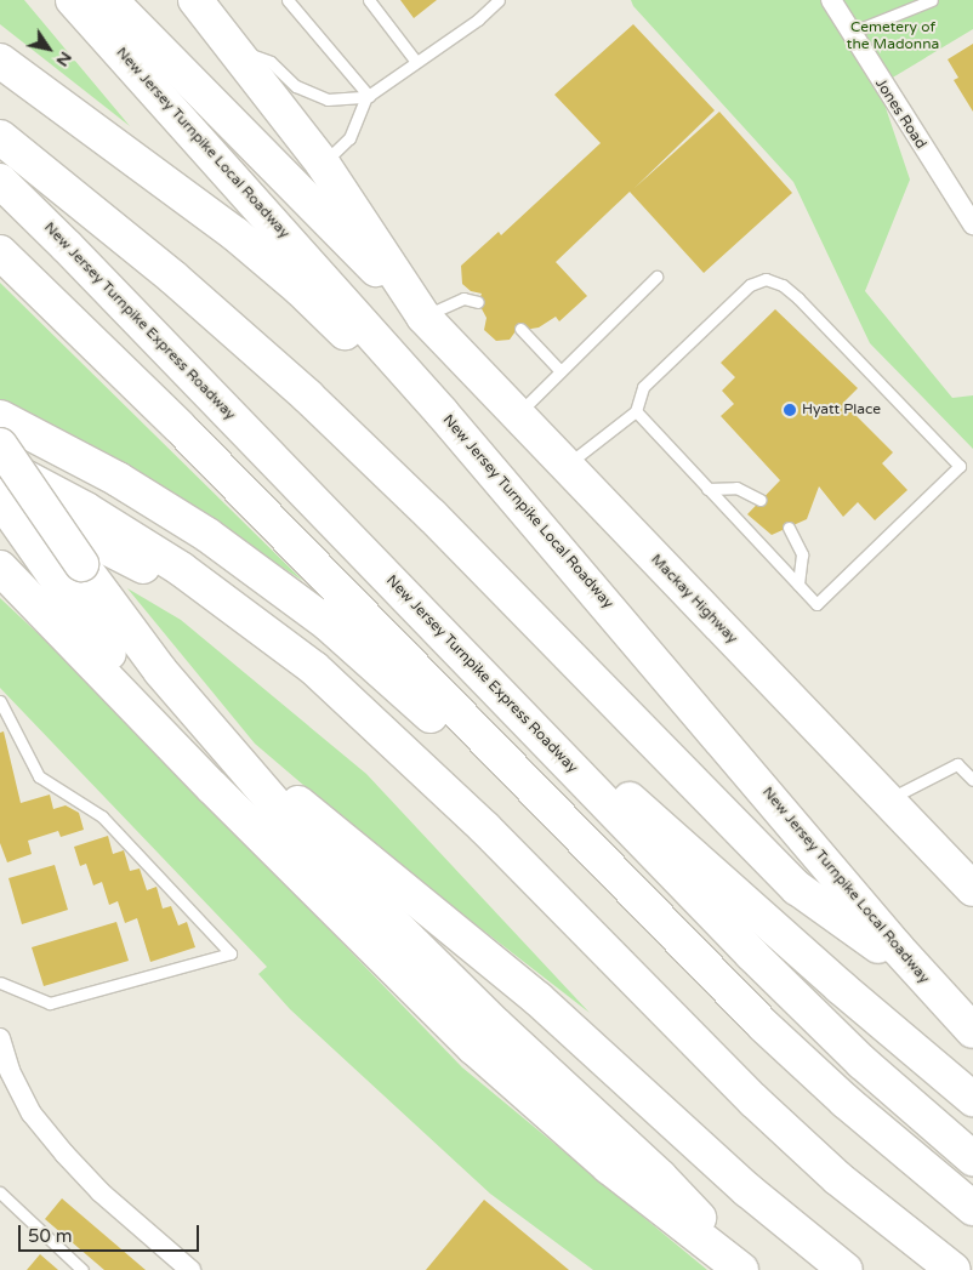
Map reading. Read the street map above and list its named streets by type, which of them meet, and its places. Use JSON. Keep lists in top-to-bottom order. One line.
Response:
{"streets":{"highway":["New Jersey Turnpike Local Roadway","New Jersey Turnpike Express Roadway","Mackay Highway"],"street":["Jones Road"]},"parks":["Cemetery of the Madonna"],"places":["Hyatt Place"],"scale_bar":"50 m","north":"bottom right"}
